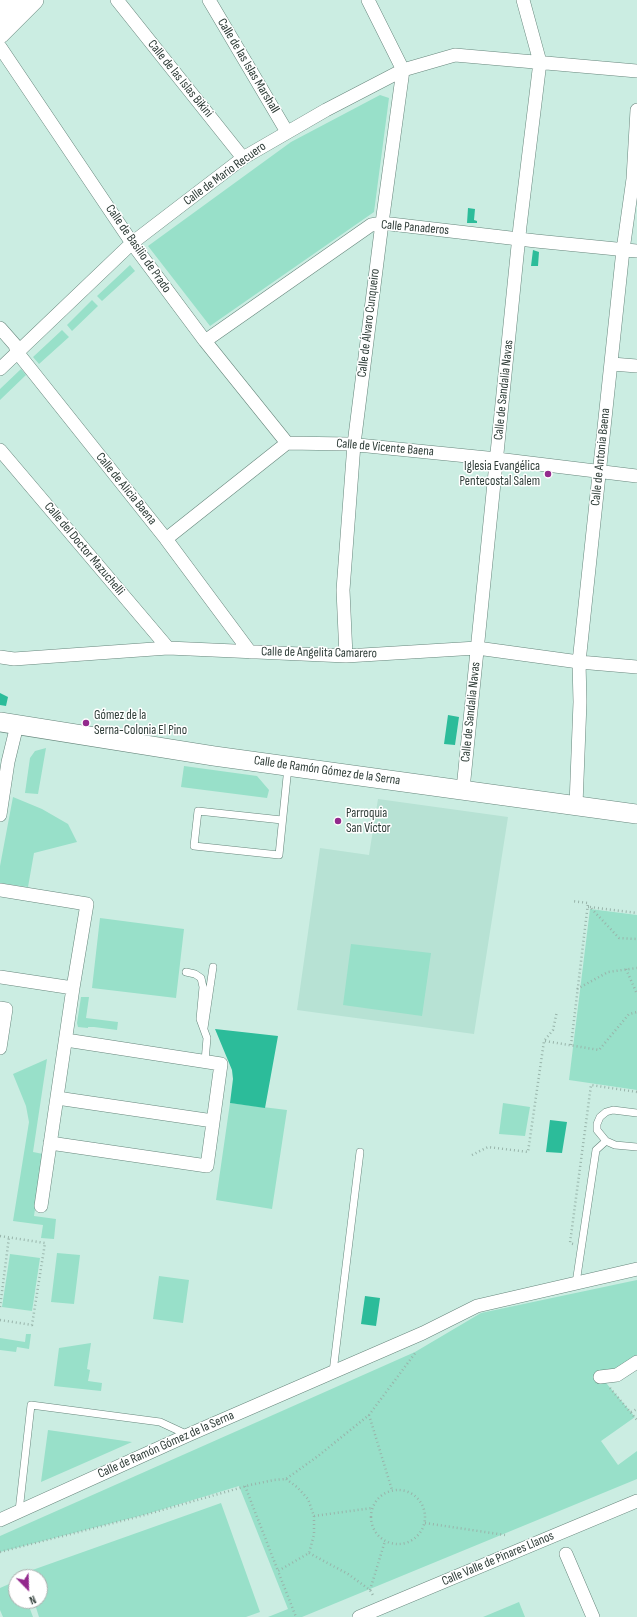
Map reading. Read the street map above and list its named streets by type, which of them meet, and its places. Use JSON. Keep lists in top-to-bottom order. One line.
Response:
{"streets":{"street":["Calle de las Islas Marshall","Calle de las Islas Bikini","Calle de Mario Recuero","Calle Panaderos","Calle de Basilio de Prado","Calle de Álvaro Cunqueiro","Calle de Sandalia Navas","Calle de Vicente Baena","Calle de Antonia Baena","Calle de Alicia Baena","Calle del Doctor Mazuchelli","Calle de Angelita Camarero","Calle de Ramón Gómez de la Serna","Calle Valle de Pinares Llanos"]},"crossings":[["Calle de las Islas Marshall","Calle de Mario Recuero"],["Calle de las Islas Bikini","Calle de Mario Recuero"],["Calle de Mario Recuero","Calle de Basilio de Prado"],["Calle de Mario Recuero","Calle de Álvaro Cunqueiro"],["Calle de Mario Recuero","Calle de Sandalia Navas"],["Calle de Mario Recuero","Calle de Alicia Baena"],["Calle Panaderos","Calle de Basilio de Prado"],["Calle Panaderos","Calle de Álvaro Cunqueiro"],["Calle Panaderos","Calle de Sandalia Navas"],["Calle Panaderos","Calle de Antonia Baena"],["Calle de Basilio de Prado","Calle de Vicente Baena"],["Calle de Álvaro Cunqueiro","Calle de Vicente Baena"],["Calle de Álvaro Cunqueiro","Calle de Angelita Camarero"],["Calle de Sandalia Navas","Calle de Vicente Baena"],["Calle de Sandalia Navas","Calle de Angelita Camarero"],["Calle de Sandalia Navas","Calle de Ramón Gómez de la Serna"],["Calle de Vicente Baena","Calle de Antonia Baena"],["Calle de Antonia Baena","Calle de Angelita Camarero"],["Calle de Antonia Baena","Calle de Ramón Gómez de la Serna"],["Calle de Alicia Baena","Calle de Angelita Camarero"],["Calle del Doctor Mazuchelli","Calle de Angelita Camarero"]],"places":["Iglesia Evangélica Pentecostal Salem","Gómez de la Serna-Colonia El Pino","Parroquia San Víctor"],"north":"bottom right"}
